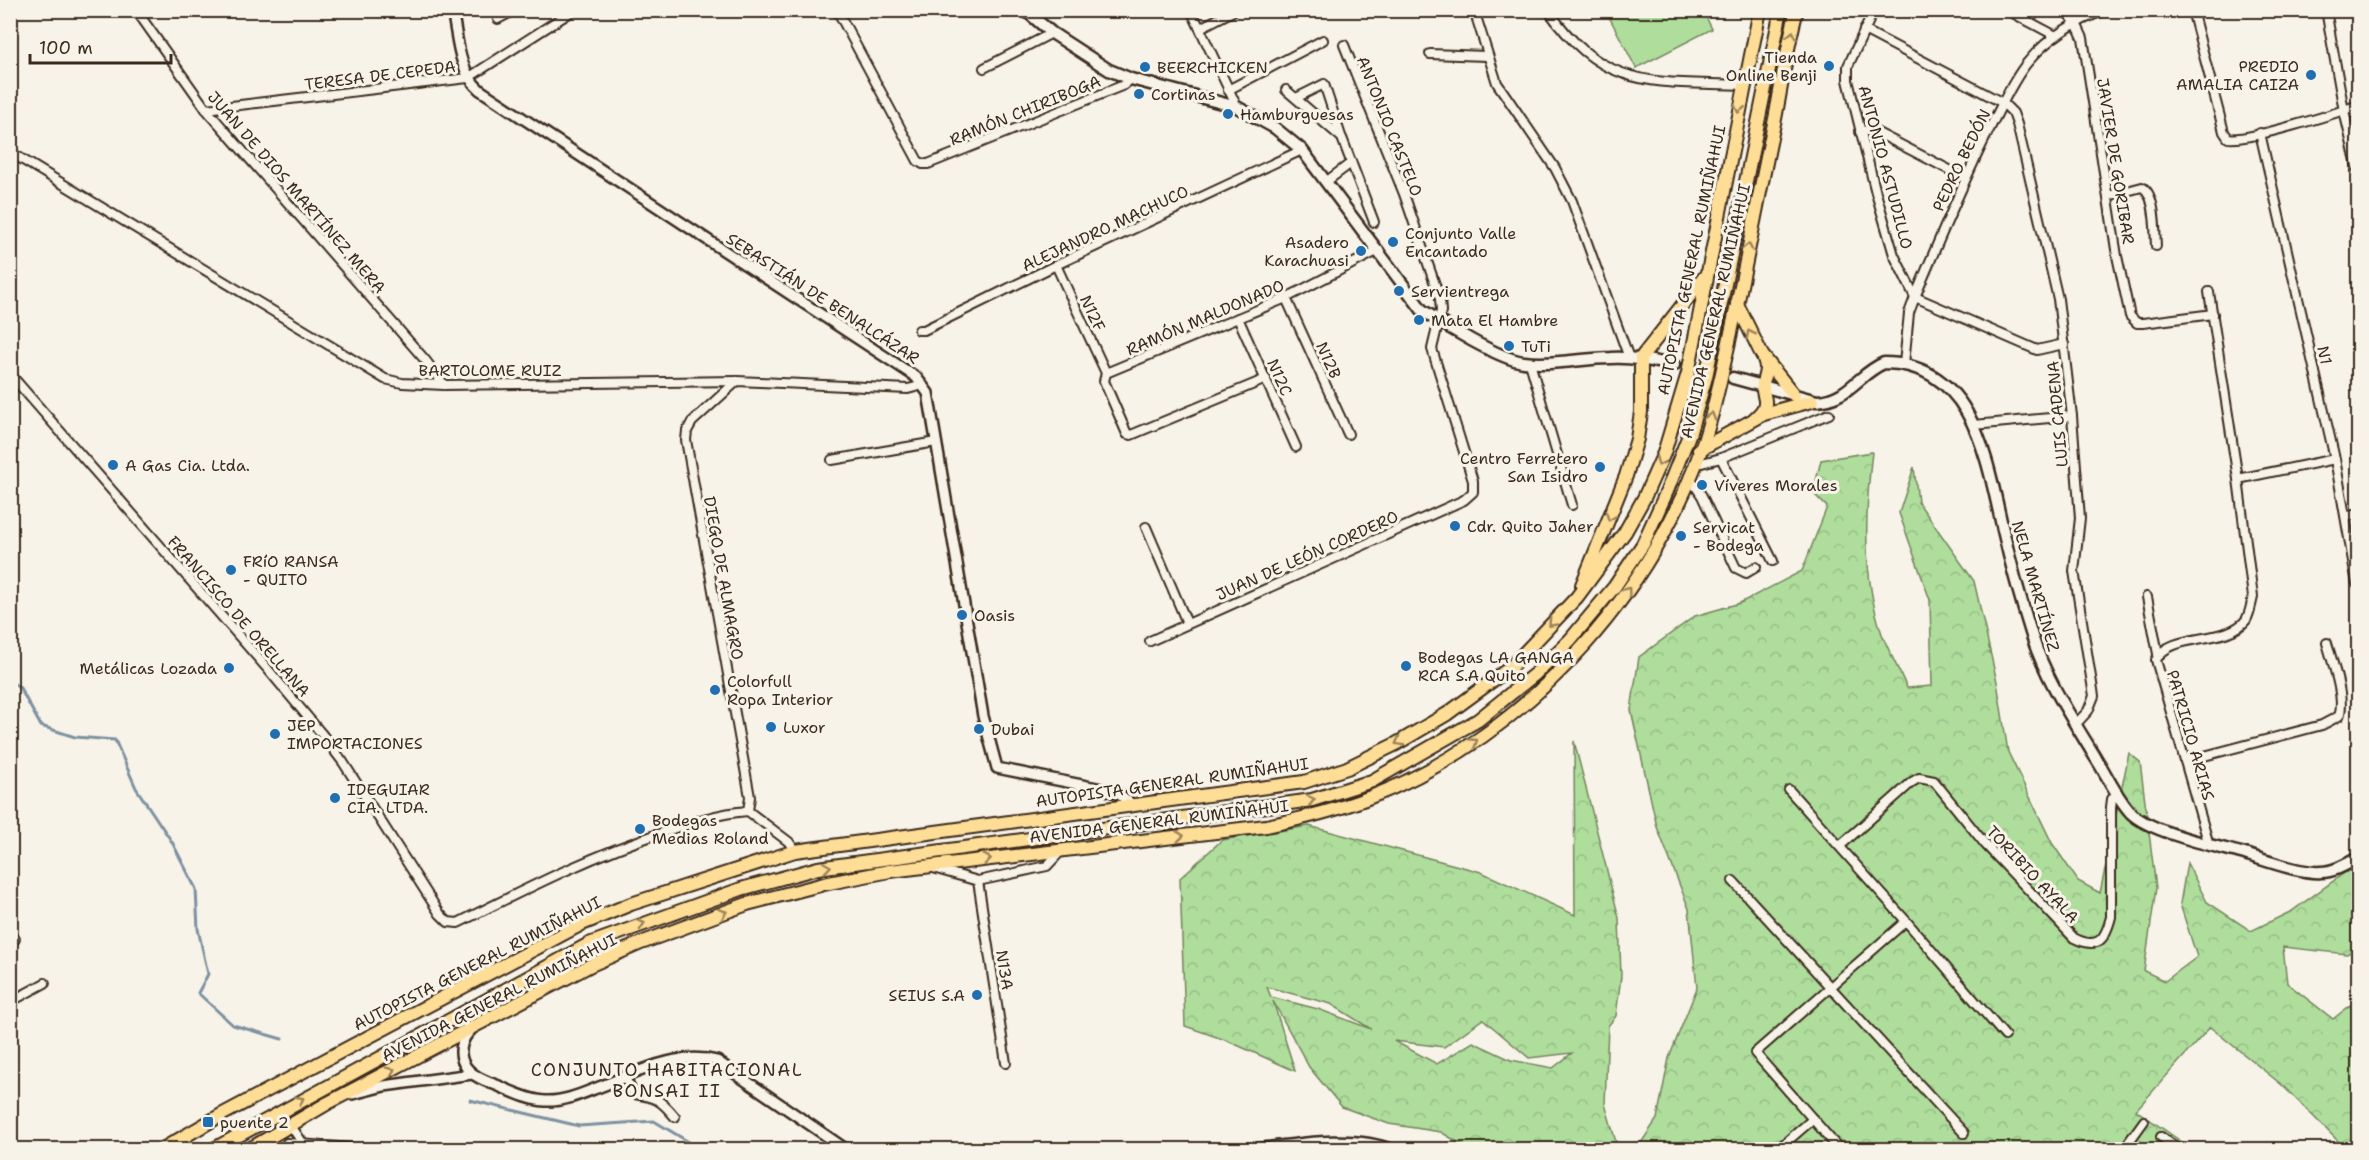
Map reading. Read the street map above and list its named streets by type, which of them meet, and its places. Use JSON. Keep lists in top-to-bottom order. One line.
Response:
{"streets":{"main road":["AUTOPISTA GENERAL RUMIÑAHUI","AVENIDA GENERAL RUMIÑAHUI","NELA MARTÍNEZ"],"street":["TERESA DE CEPEDA","RAMÓN CHIRIBOGA","ANTONIO CASTELO","PEDRO BEDÓN","JAVIER DE GORIBAR","ANTONIO ASTUDILLO","JUAN DE DIOS MARTÍNEZ MERA","ALEJANDRO MACHUCO","SEBASTIÁN DE BENALCÁZAR","N12F","RAMÓN MALDONADO","N1","N12B","BARTOLOME RUIZ","N12C","LUIS CADENA","JUAN DE LEÓN CORDERO","DIEGO DE ALMAGRO","FRANCISCO DE ORELLANA","PATRICIO ARIAS","TORIBIO AYALA","N13A"]},"crossings":[["TERESA DE CEPEDA","JUAN DE DIOS MARTÍNEZ MERA"],["TERESA DE CEPEDA","SEBASTIÁN DE BENALCÁZAR"],["ANTONIO CASTELO","JUAN DE LEÓN CORDERO"],["PEDRO BEDÓN","JAVIER DE GORIBAR"],["PEDRO BEDÓN","ANTONIO ASTUDILLO"],["PEDRO BEDÓN","LUIS CADENA"],["PEDRO BEDÓN","NELA MARTÍNEZ"],["JAVIER DE GORIBAR","PATRICIO ARIAS"],["JUAN DE DIOS MARTÍNEZ MERA","BARTOLOME RUIZ"],["ALEJANDRO MACHUCO","N12F"],["AUTOPISTA GENERAL RUMIÑAHUI","SEBASTIÁN DE BENALCÁZAR"],["SEBASTIÁN DE BENALCÁZAR","BARTOLOME RUIZ"],["N12F","RAMÓN MALDONADO"],["N12F","N12C"],["RAMÓN MALDONADO","N12B"],["RAMÓN MALDONADO","N12C"],["BARTOLOME RUIZ","DIEGO DE ALMAGRO"],["LUIS CADENA","NELA MARTÍNEZ"],["DIEGO DE ALMAGRO","FRANCISCO DE ORELLANA"],["NELA MARTÍNEZ","PATRICIO ARIAS"],["NELA MARTÍNEZ","TORIBIO AYALA"]],"one_way":["AVENIDA GENERAL RUMIÑAHUI"],"districts":["CONJUNTO HABITACIONAL BONSAI II"],"places":{"other":["Tienda Online Benji","BEERCHICKEN","PREDIO AMALIA CAIZA","Cortinas","Hamburguesas","Conjunto Valle Encantado","Asadero Karachuasi","Servientrega","Mata El Hambre","TuTi","A Gas Cia. Ltda.","Centro Ferretero San Isidro","Víveres Morales","Cdr. Quito Jaher","Servicat - Bodega","FRíO RANSA - QUITO","Oasis","Bodegas LA GANGA RCA S.A Quito","Metálicas Lozada","Colorfull Ropa Interior","Luxor","Dubai","JEP IMPORTACIONES","IDEGUIAR CIA. LTDA.","Bodegas Medias Roland","SEIUS S.A"],"transit":["puente 2"]},"scale_bar":"100 m"}
